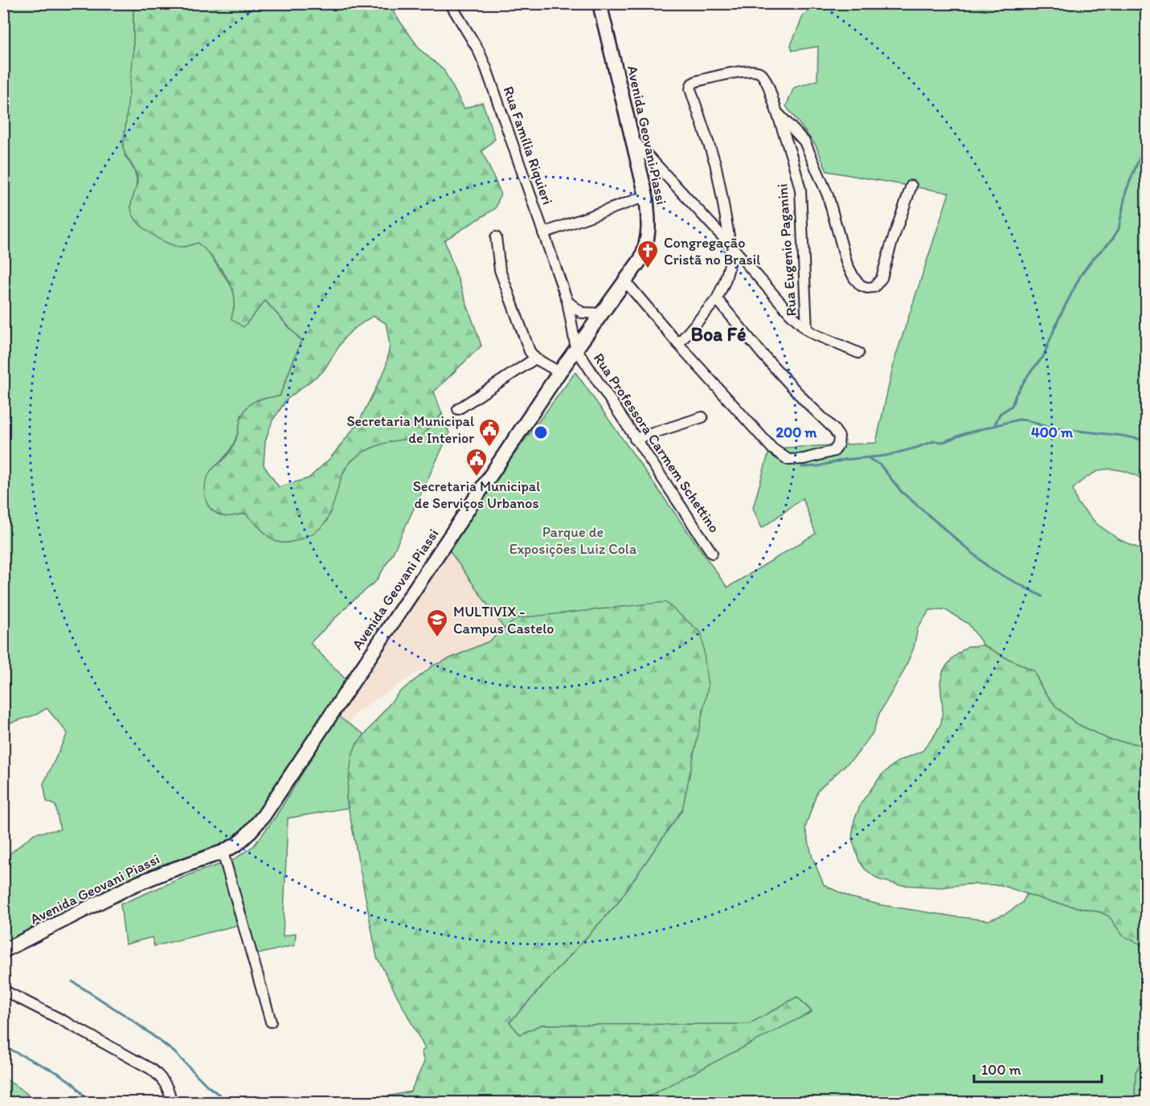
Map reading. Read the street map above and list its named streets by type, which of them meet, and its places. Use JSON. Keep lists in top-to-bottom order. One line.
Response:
{"streets":{"main road":["Avenida Geovani Piassi"],"street":["Rua Família Riquieri","Rua Eugenio Paganini","Rua Professora Carmem Schettino"]},"crossings":[["Avenida Geovani Piassi","Rua Família Riquieri"],["Avenida Geovani Piassi","Rua Professora Carmem Schettino"],["Rua Família Riquieri","Rua Professora Carmem Schettino"]],"districts":["Boa Fé"],"parks":["Parque de Exposições Luiz Cola"],"places":{"church":["Congregação Cristã no Brasil"],"public building":["Secretaria Municipal de Interior","Secretaria Municipal de Serviços Urbanos"],"school or university":["MULTIVIX - Campus Castelo"]},"scale_bar":"100 m","rings":["200 m","400 m"]}
